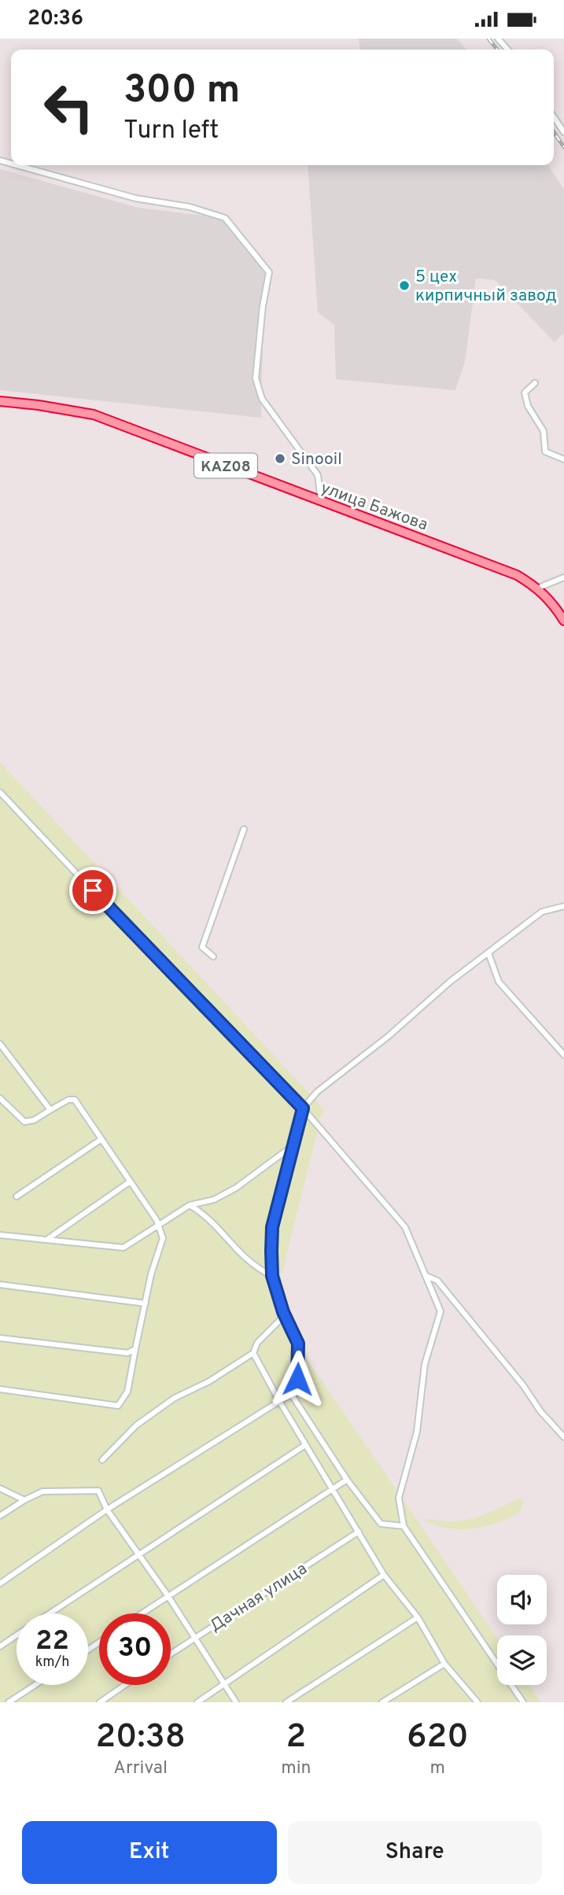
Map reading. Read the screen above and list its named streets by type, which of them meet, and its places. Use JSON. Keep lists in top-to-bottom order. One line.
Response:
{"streets":{"highway":["KAZ08","улица Бажова"],"street":["Дачная улица"]},"places":["5 цех кирпичный завод","Sinooil"],"page":{"status":"20:36","turn":["300 m","Turn left"],"speed":"22 km/h","limit":"30","eta":["20:38","Arrival","2","min","620","m"],"buttons":["Exit","Share"]}}
